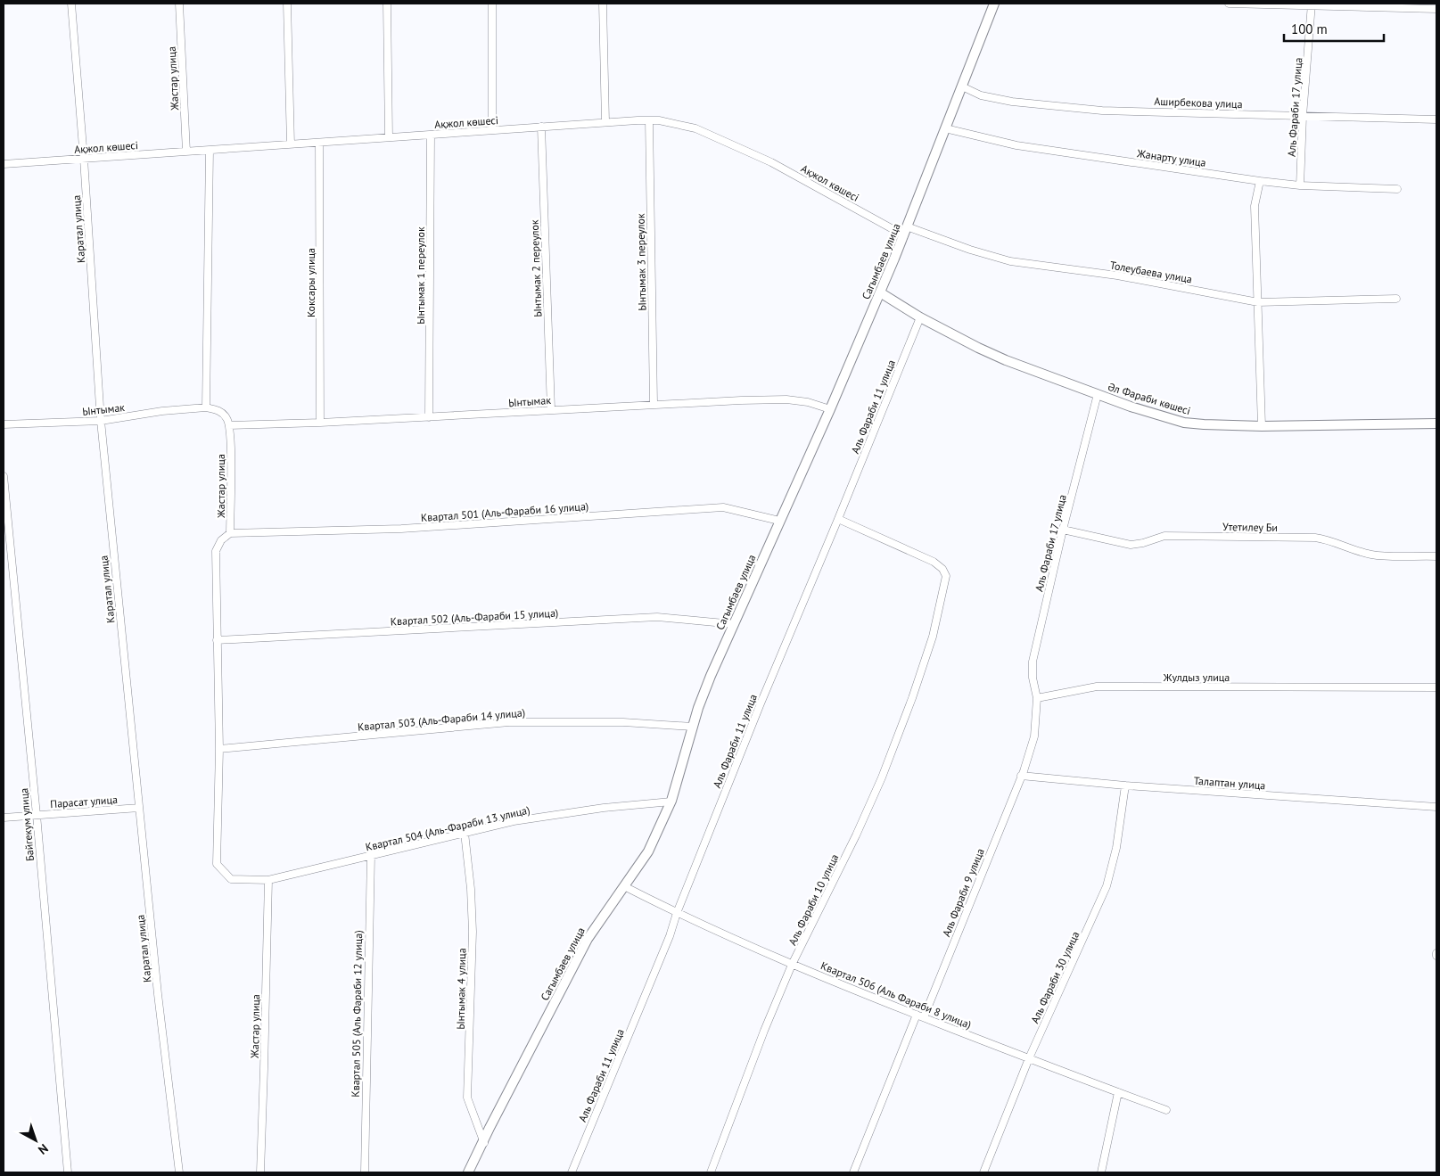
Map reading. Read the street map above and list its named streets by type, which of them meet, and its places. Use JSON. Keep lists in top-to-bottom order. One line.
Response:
{"streets":{"street":["Жастар улица","Аширбекова улица","Аль Фараби 17 улица","Ақжол көшесі","Жанарту улица","Каратал улица","Сагымбаев улица","Ынтымак 3 переулок","Ынтымак 2 переулок","Толеубаева улица","Ынтымак 1 переулок","Коксары улица","Әл Фараби көшесі","Ынтымак","Аль Фараби 11 улица","Квартал 501 (Аль-Фараби 16 улица)","Утетилеу Би","Квартал 502 (Аль-Фараби 15 улица)","Жулдыз улица","Квартал 503 (Аль-Фараби 14 улица)","Талаптан улица","Парасат улица","Байгекум улица","Квартал 504 (Аль-Фараби 13 улица)","Аль Фараби 9 улица","Аль Фараби 10 улица","Аль Фараби 30 улица","Ынтымак 4 улица","Квартал 506 (Аль Фараби 8 улица)","Квартал 505 (Аль Фараби 12 улица)"]},"crossings":[["Жастар улица","Ақжол көшесі"],["Жастар улица","Ынтымак"],["Жастар улица","Квартал 501 (Аль-Фараби 16 улица)"],["Жастар улица","Квартал 502 (Аль-Фараби 15 улица)"],["Жастар улица","Квартал 503 (Аль-Фараби 14 улица)"],["Жастар улица","Квартал 504 (Аль-Фараби 13 улица)"],["Аширбекова улица","Аль Фараби 17 улица"],["Аширбекова улица","Сагымбаев улица"],["Аль Фараби 17 улица","Жанарту улица"],["Аль Фараби 17 улица","Әл Фараби көшесі"],["Аль Фараби 17 улица","Утетилеу Би"],["Аль Фараби 17 улица","Жулдыз улица"],["Ақжол көшесі","Каратал улица"],["Ақжол көшесі","Сагымбаев улица"],["Ақжол көшесі","Ынтымак 3 переулок"],["Ақжол көшесі","Ынтымак 2 переулок"],["Ақжол көшесі","Толеубаева улица"],["Ақжол көшесі","Ынтымак 1 переулок"],["Ақжол көшесі","Коксары улица"],["Жанарту улица","Сагымбаев улица"],["Каратал улица","Ынтымак"],["Каратал улица","Парасат улица"],["Сагымбаев улица","Толеубаева улица"],["Сагымбаев улица","Әл Фараби көшесі"],["Сагымбаев улица","Ынтымак"],["Сагымбаев улица","Квартал 501 (Аль-Фараби 16 улица)"],["Сагымбаев улица","Квартал 502 (Аль-Фараби 15 улица)"],["Сагымбаев улица","Квартал 503 (Аль-Фараби 14 улица)"],["Сагымбаев улица","Квартал 504 (Аль-Фараби 13 улица)"],["Сагымбаев улица","Ынтымак 4 улица"],["Сагымбаев улица","Квартал 506 (Аль Фараби 8 улица)"],["Ынтымак 3 переулок","Ынтымак"],["Ынтымак 2 переулок","Ынтымак"],["Ынтымак 1 переулок","Ынтымак"],["Коксары улица","Ынтымак"],["Әл Фараби көшесі","Аль Фараби 11 улица"],["Аль Фараби 11 улица","Аль Фараби 10 улица"],["Аль Фараби 11 улица","Квартал 506 (Аль Фараби 8 улица)"],["Талаптан улица","Аль Фараби 9 улица"],["Талаптан улица","Аль Фараби 30 улица"],["Парасат улица","Байгекум улица"],["Квартал 504 (Аль-Фараби 13 улица)","Ынтымак 4 улица"],["Квартал 504 (Аль-Фараби 13 улица)","Квартал 505 (Аль Фараби 12 улица)"],["Аль Фараби 9 улица","Квартал 506 (Аль Фараби 8 улица)"],["Аль Фараби 10 улица","Квартал 506 (Аль Фараби 8 улица)"],["Аль Фараби 30 улица","Квартал 506 (Аль Фараби 8 улица)"]],"scale_bar":"100 m","north":"bottom right"}
